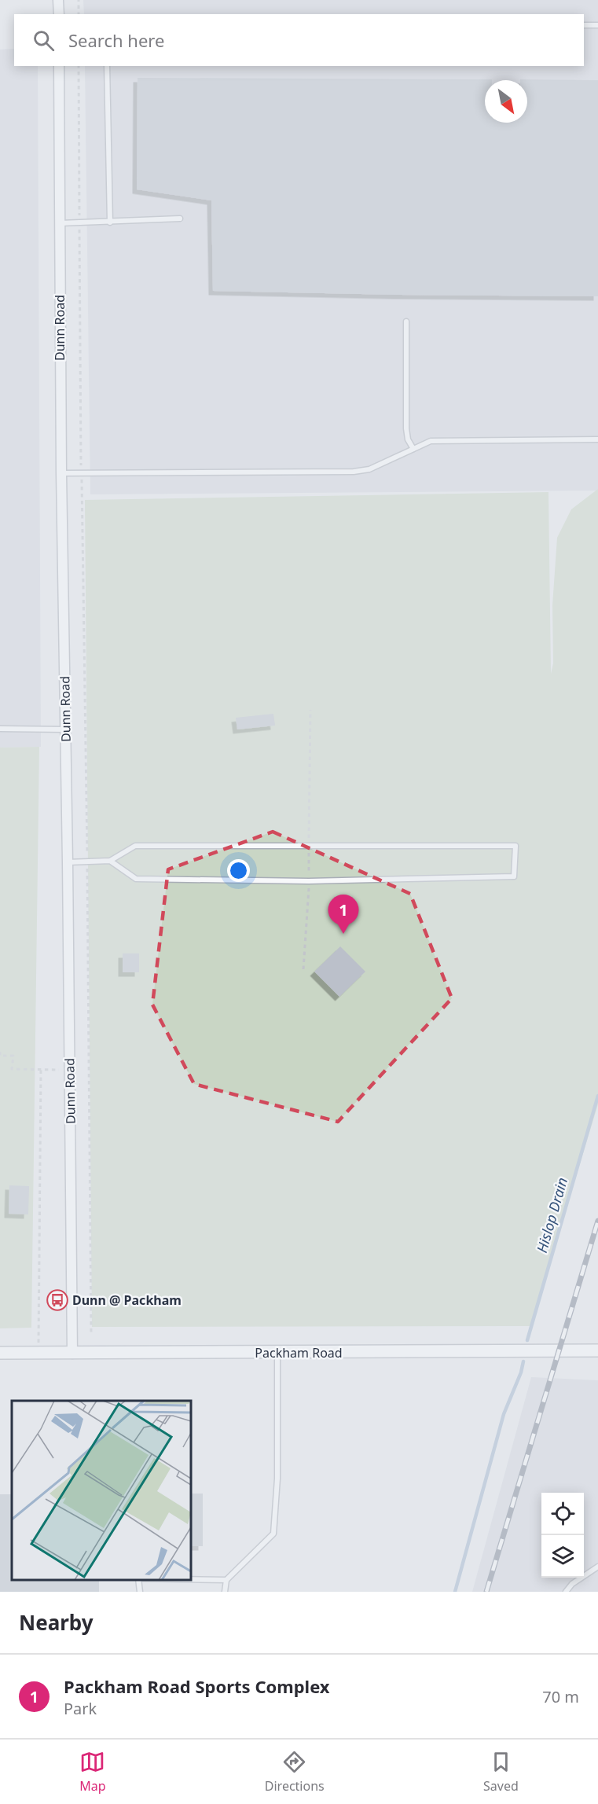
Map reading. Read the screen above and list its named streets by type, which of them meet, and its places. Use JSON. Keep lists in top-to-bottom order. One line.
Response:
{"streets":{"street":["Dunn Road","Packham Road"]},"crossings":[["Dunn Road","Packham Road"]],"water":["Hislop Drain"],"places":{"bus stop":["Dunn @ Packham"]},"north":"bottom right","page":{"search":"Search here","pins":"1","heading":"Nearby","list":[{"mark":"1","name":"Packham Road Sports Complex","note":"Park","value":"70 m"}],"nav":["Map","Directions","Saved"]}}
